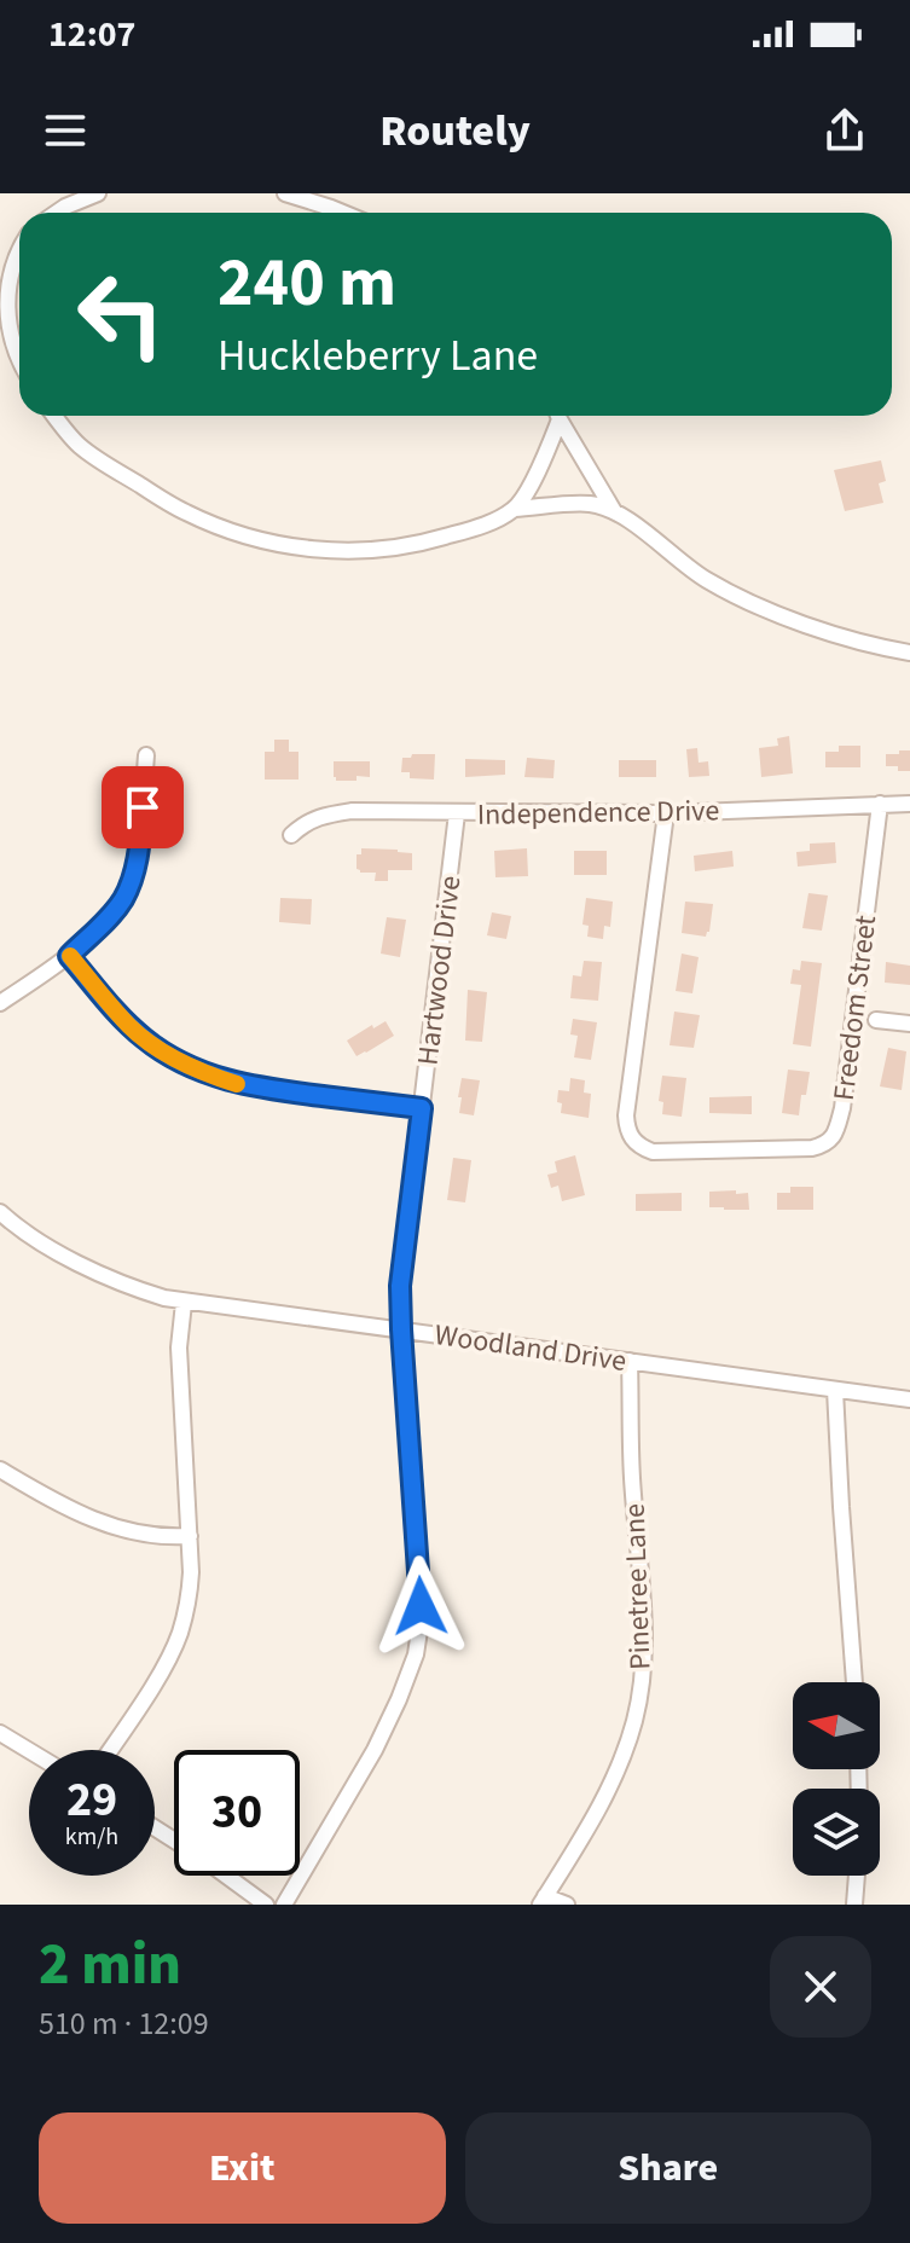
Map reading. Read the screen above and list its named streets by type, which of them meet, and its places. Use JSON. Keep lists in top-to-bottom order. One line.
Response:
{"streets":{"street":["Independence Drive","Hartwood Drive","Freedom Street","Woodland Drive","Pinetree Lane"]},"crossings":[["Independence Drive","Hartwood Drive"],["Independence Drive","Freedom Street"],["Hartwood Drive","Woodland Drive"],["Woodland Drive","Pinetree Lane"]],"north":"left","page":{"status":"12:07","header":"Routely","turn":["240 m","Huckleberry Lane"],"speed":"29 km/h","limit":"30","heading":["2 min","510 m · 12:09"],"buttons":["Exit","Share"]}}
